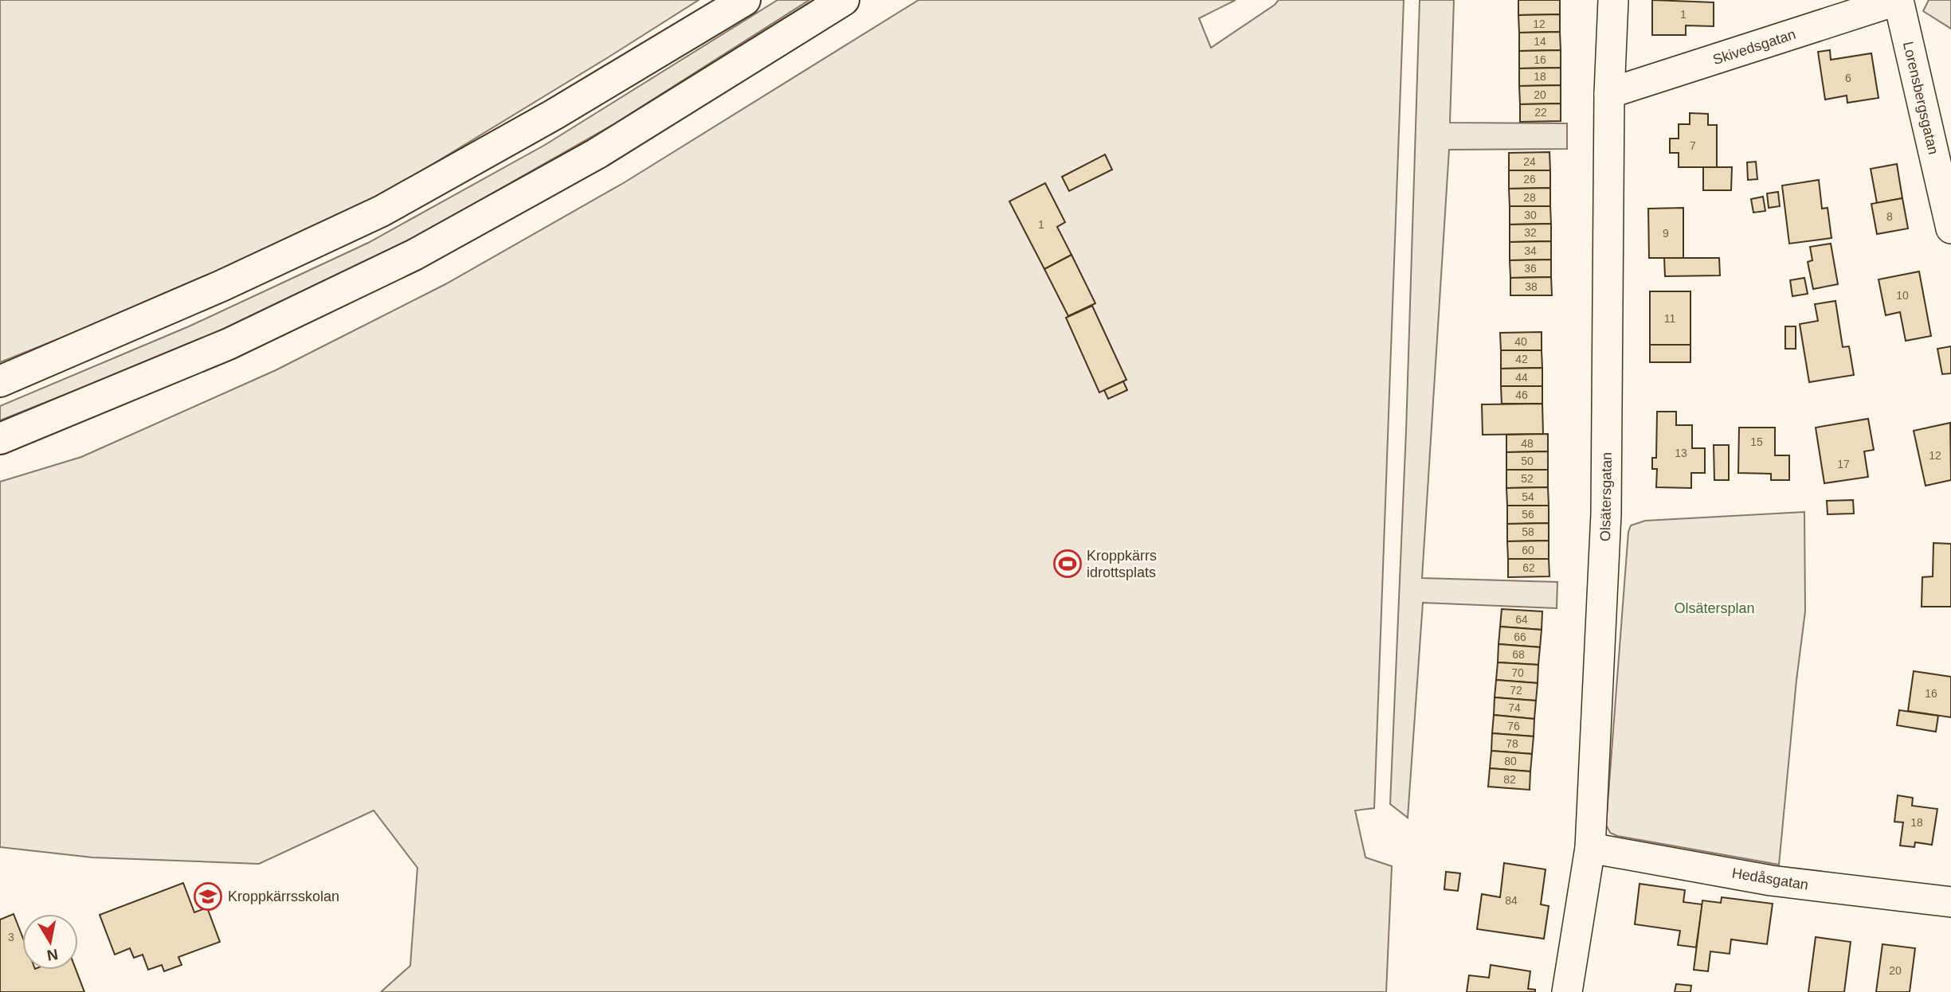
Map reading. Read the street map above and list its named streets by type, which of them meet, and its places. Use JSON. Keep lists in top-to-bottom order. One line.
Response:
{"streets":{"street":["Skivedsgatan","Lorensbergsgatan","Olsätersgatan","Hedåsgatan"]},"crossings":[["Skivedsgatan","Lorensbergsgatan"],["Skivedsgatan","Olsätersgatan"],["Olsätersgatan","Hedåsgatan"]],"parks":["Olsätersplan"],"places":{"sports":["Kroppkärrs idrottsplats"],"school or university":["Kroppkärrsskolan"]},"house_numbers":["1","12","14","16","18","6","20","22","7","24","26","28","30","8","1","32","9","34","36","38","10","11","40","42","44","46","15","48","13","12","50","17","52","54","56","58","60","62","64","66","68","70","72","16","74","76","78","80","82","18","84","3","20"],"north":"bottom"}
